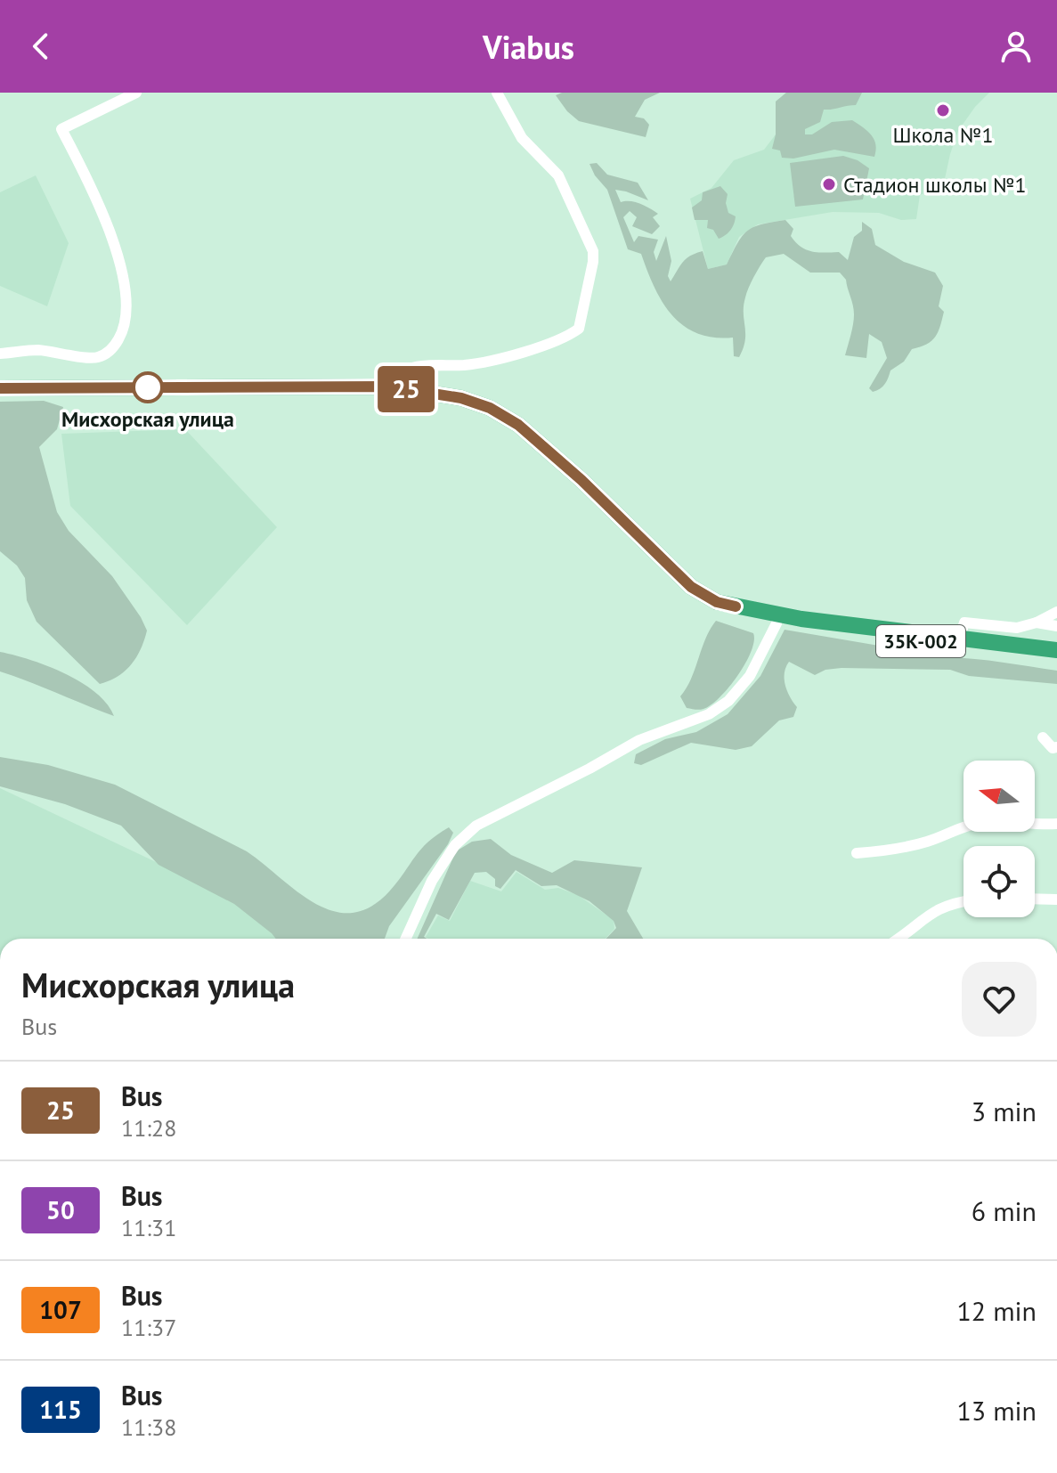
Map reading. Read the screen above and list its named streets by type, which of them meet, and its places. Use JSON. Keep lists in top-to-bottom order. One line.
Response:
{"streets":{"highway":["35К-002"]},"places":["Школа №1","Стадион школы №1","Мисхорская улица"],"lines":["bus line 25"],"north":"left","page":{"header":"Viabus","on_map":"25","heading":["Мисхорская улица","Bus"],"list":[{"mark":"25","name":"Bus","note":"11:28","value":"3 min"},{"mark":"50","name":"Bus","note":"11:31","value":"6 min"},{"mark":"107","name":"Bus","note":"11:37","value":"12 min"},{"mark":"115","name":"Bus","note":"11:38","value":"13 min"}]}}
